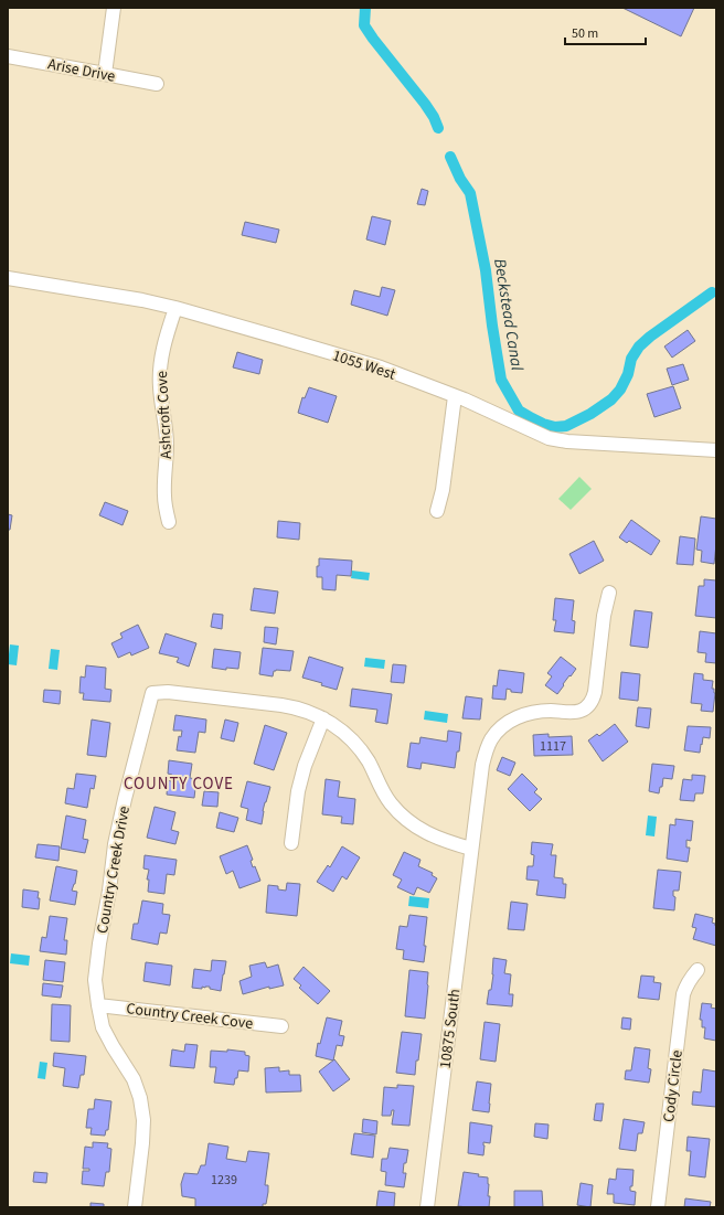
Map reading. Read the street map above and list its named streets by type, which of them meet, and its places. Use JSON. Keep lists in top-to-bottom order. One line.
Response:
{"streets":{"street":["Arise Drive","1055 West","Ashcroft Cove","Country Creek Drive","Country Creek Cove","10875 South","Cody Circle"]},"crossings":[["1055 West","Ashcroft Cove"],["Country Creek Drive","Country Creek Cove"],["Country Creek Drive","10875 South"]],"districts":["COUNTY COVE"],"water":["Beckstead Canal"],"house_numbers":["1117","1239"],"scale_bar":"50 m"}
